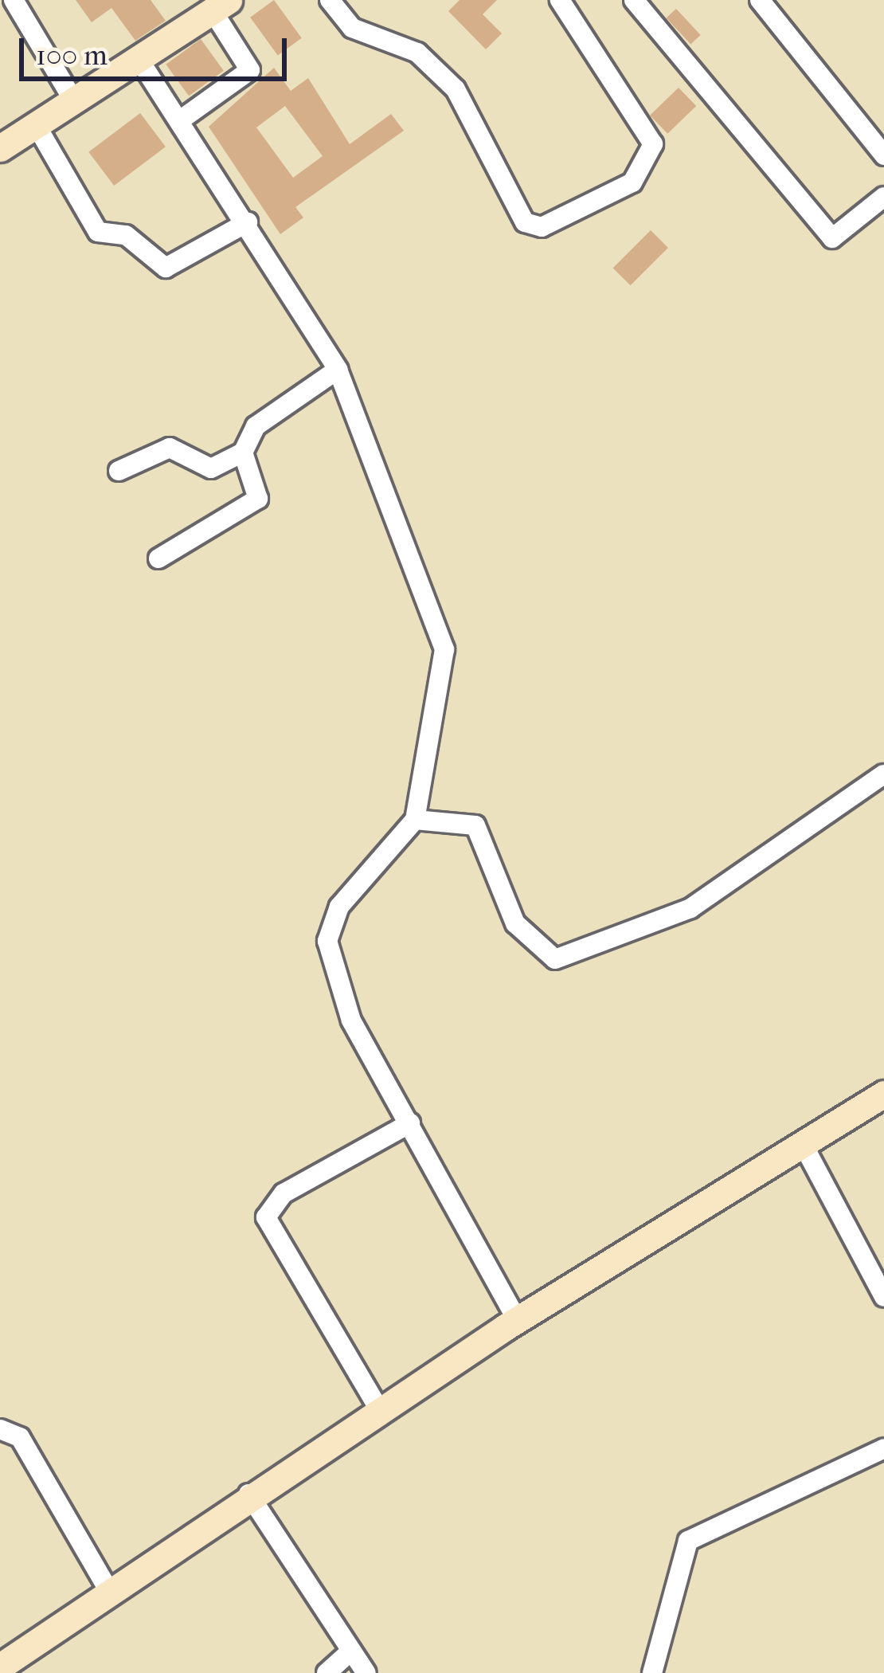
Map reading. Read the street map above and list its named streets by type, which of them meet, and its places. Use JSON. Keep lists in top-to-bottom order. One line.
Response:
{"scale_bar":"100 m"}
